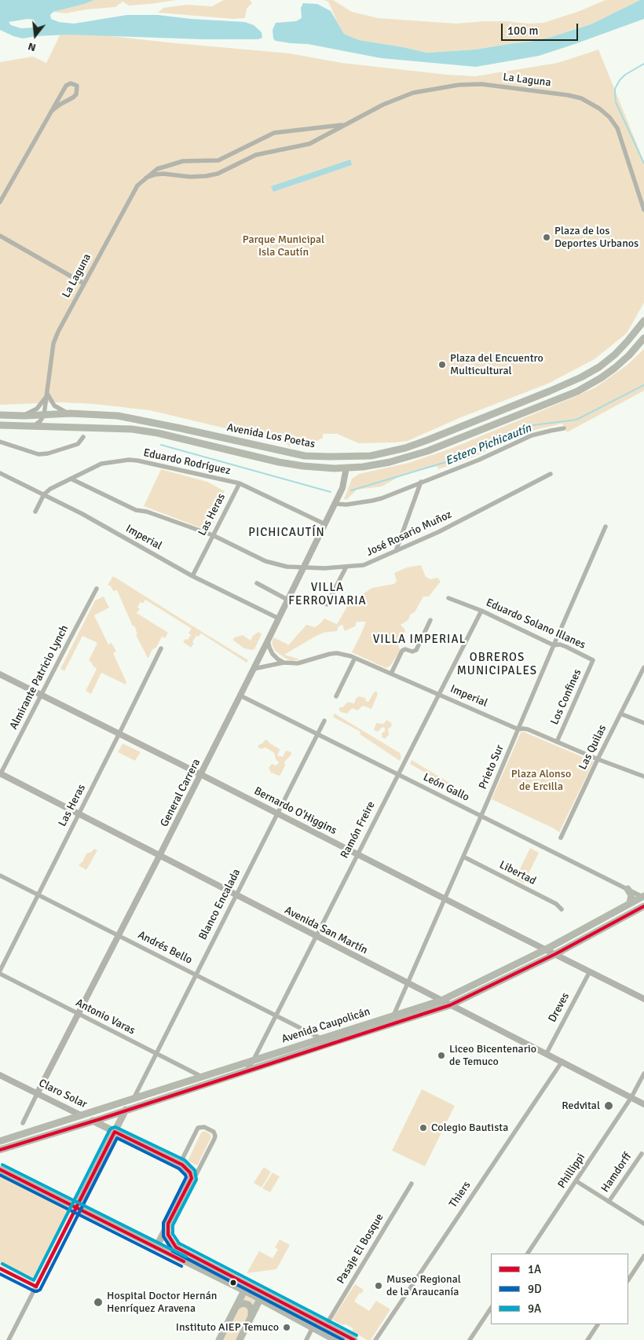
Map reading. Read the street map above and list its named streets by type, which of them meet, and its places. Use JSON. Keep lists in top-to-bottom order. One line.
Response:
{"streets":{"main road":["Avenida Los Poetas","General Carrera","Bernardo O'Higgins","Avenida San Martín","Avenida Caupolicán","Claro Solar"],"street":["La Laguna","Eduardo Rodríguez","Las Heras","José Rosario Muñoz","Imperial","Eduardo Solano Illanes","Almirante Patricio Lynch","Los Confines","Las Quilas","Prieto Sur","León Gallo","Ramón Freire","Libertad","Blanco Encalada","Andrés Bello","Dreves","Antonio Varas","Phillippi","Hamdorff","Thiers","Pasaje El Bosque"]},"crossings":[["La Laguna","Avenida Los Poetas"],["Avenida Los Poetas","General Carrera"],["Eduardo Rodríguez","Las Heras"],["Eduardo Rodríguez","José Rosario Muñoz"],["Eduardo Rodríguez","Imperial"],["Eduardo Rodríguez","General Carrera"],["Las Heras","José Rosario Muñoz"],["Las Heras","Imperial"],["Las Heras","Bernardo O'Higgins"],["Las Heras","Avenida San Martín"],["Las Heras","Andrés Bello"],["José Rosario Muñoz","General Carrera"],["Imperial","Los Confines"],["Imperial","Las Quilas"],["Imperial","Prieto Sur"],["Imperial","General Carrera"],["Imperial","Ramón Freire"],["Eduardo Solano Illanes","Los Confines"],["Eduardo Solano Illanes","Prieto Sur"],["Eduardo Solano Illanes","Ramón Freire"],["Almirante Patricio Lynch","Bernardo O'Higgins"],["Almirante Patricio Lynch","Avenida San Martín"],["Prieto Sur","León Gallo"],["Prieto Sur","Bernardo O'Higgins"],["Prieto Sur","Libertad"],["Prieto Sur","Avenida San Martín"],["Prieto Sur","Avenida Caupolicán"],["León Gallo","General Carrera"],["León Gallo","Ramón Freire"],["León Gallo","Blanco Encalada"],["León Gallo","Avenida Caupolicán"],["General Carrera","Bernardo O'Higgins"],["General Carrera","Avenida San Martín"],["General Carrera","Andrés Bello"],["General Carrera","Antonio Varas"],["General Carrera","Claro Solar"],["Bernardo O'Higgins","Ramón Freire"],["Bernardo O'Higgins","Blanco Encalada"],["Bernardo O'Higgins","Dreves"],["Bernardo O'Higgins","Avenida Caupolicán"],["Ramón Freire","Avenida San Martín"],["Ramón Freire","Andrés Bello"],["Ramón Freire","Avenida Caupolicán"],["Blanco Encalada","Avenida San Martín"],["Blanco Encalada","Andrés Bello"],["Blanco Encalada","Antonio Varas"],["Blanco Encalada","Avenida Caupolicán"],["Avenida San Martín","Dreves"],["Avenida San Martín","Avenida Caupolicán"],["Avenida San Martín","Phillippi"],["Avenida San Martín","Thiers"],["Andrés Bello","Avenida Caupolicán"],["Antonio Varas","Avenida Caupolicán"],["Avenida Caupolicán","Claro Solar"]],"districts":["PICHICAUTÍN","VILLA FERROVIARIA","VILLA IMPERIAL","OBREROS MUNICIPALES"],"water":["Estero Pichicautín"],"parks":["Parque Municipal Isla Cautín","Plaza Alonso de Ercilla"],"places":["Plaza de los Deportes Urbanos","Plaza del Encuentro Multicultural","Liceo Bicentenario de Temuco","Redvital","Colegio Bautista","Museo Regional de la Araucanía","Hospital Doctor Hernán Henríquez Aravena","Instituto AIEP Temuco"],"lines":["transit line 1A","transit line 9A","transit line 9D"],"legend":["1A","9D","9A"],"scale_bar":"100 m","north":"bottom"}
